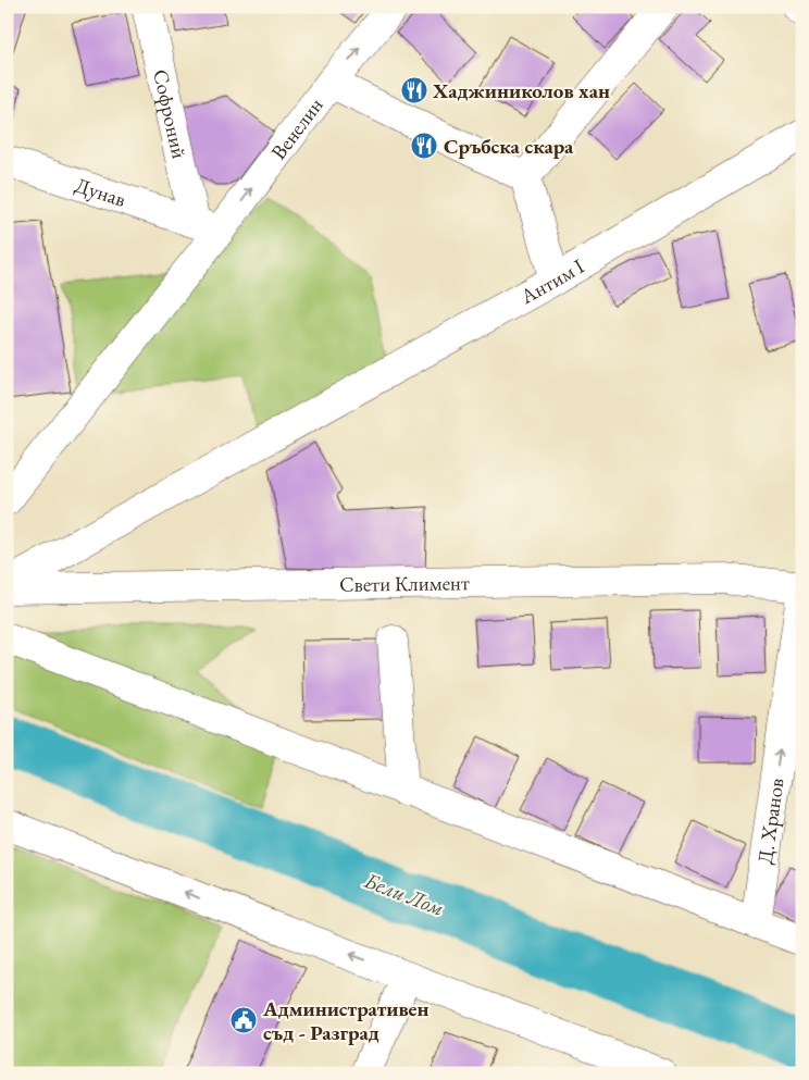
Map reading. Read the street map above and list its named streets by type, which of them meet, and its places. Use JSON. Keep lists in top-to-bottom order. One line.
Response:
{"streets":{"street":["Софроний","Венелин","Дунав","Антим I","Свети Климент","Д. Хранов"]},"crossings":[["Софроний","Венелин"],["Софроний","Дунав"],["Венелин","Дунав"],["Антим I","Свети Климент"],["Свети Климент","Д. Хранов"]],"one_way":["Венелин","Д. Хранов"],"water":["Бели Лом"],"places":{"restaurant":["Хаджиниколов хан","Сръбска скара"],"public building":["Административен съд - Разград"]}}
